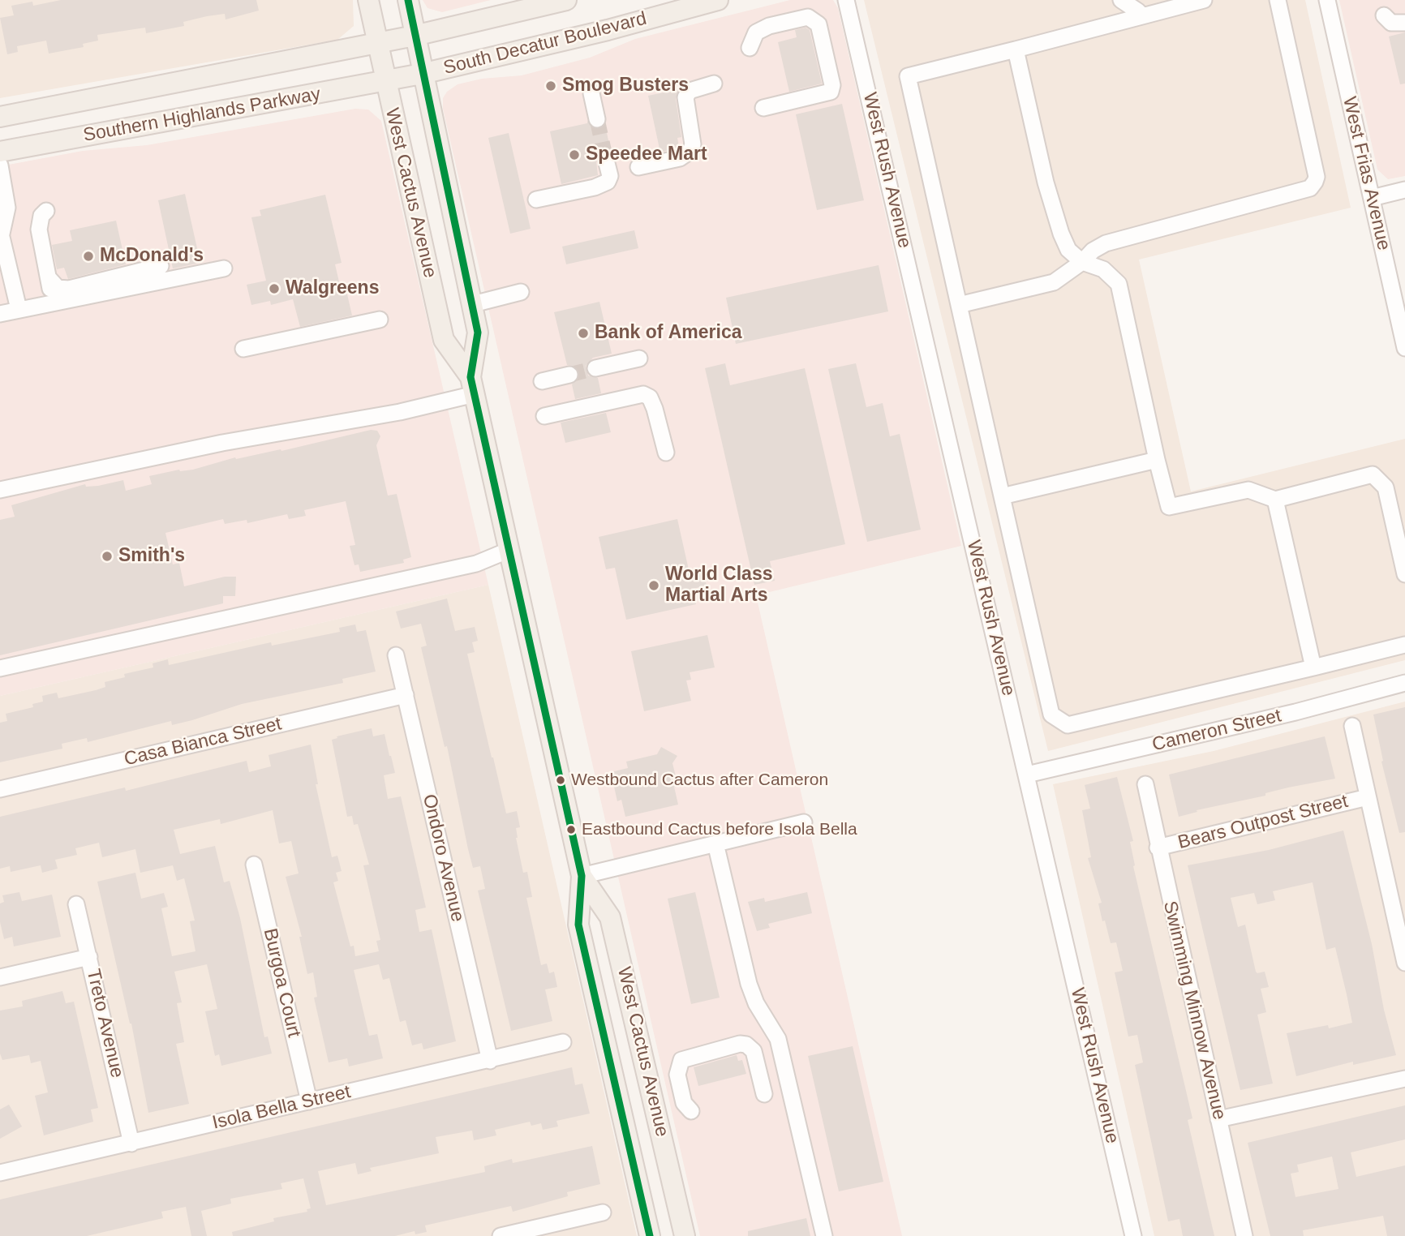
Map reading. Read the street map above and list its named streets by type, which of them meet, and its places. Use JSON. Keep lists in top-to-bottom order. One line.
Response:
{"streets":{"main road":["South Decatur Boulevard","Southern Highlands Parkway","West Cactus Avenue"],"street":["West Rush Avenue","West Frias Avenue","Cameron Street","Casa Bianca Street","Bears Outpost Street","Ondoro Avenue","Burgoa Court","Swimming Minnow Avenue","Treto Avenue","Isola Bella Street"]},"crossings":[["South Decatur Boulevard","Southern Highlands Parkway"],["South Decatur Boulevard","West Cactus Avenue"],["Southern Highlands Parkway","West Cactus Avenue"],["West Rush Avenue","Cameron Street"],["Casa Bianca Street","Ondoro Avenue"],["Bears Outpost Street","Swimming Minnow Avenue"],["Ondoro Avenue","Isola Bella Street"],["Burgoa Court","Isola Bella Street"],["Treto Avenue","Isola Bella Street"]],"places":["Smog Busters","Speedee Mart","McDonald's","Walgreens","Bank of America","Smith's","World Class Martial Arts","Westbound Cactus after Cameron","Eastbound Cactus before Isola Bella"]}
